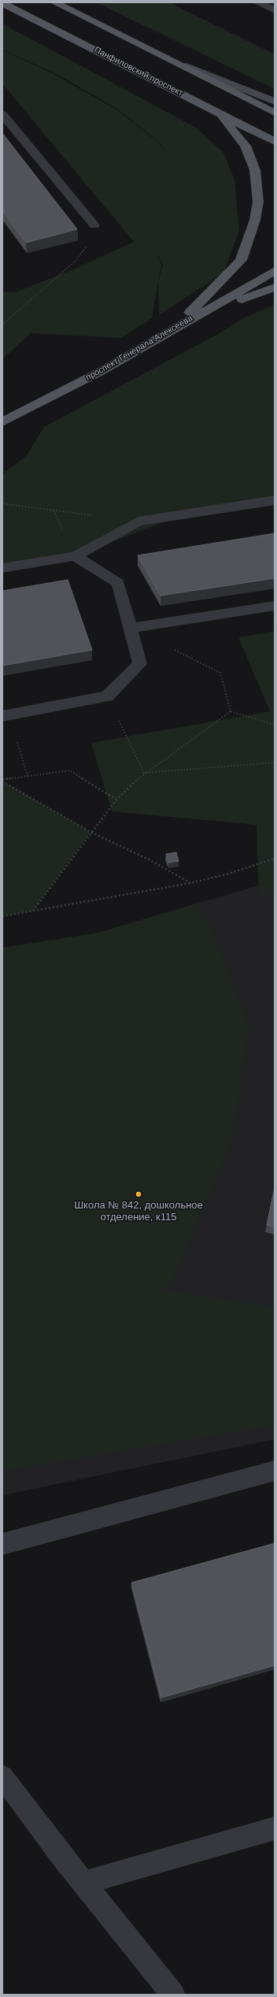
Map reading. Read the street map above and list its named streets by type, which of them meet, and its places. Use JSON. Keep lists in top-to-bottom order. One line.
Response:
{"streets":{"main road":["Панфиловский проспект","проспект Генерала Алексеева"]},"places":["Школа № 842, дошкольное отделение, к115"]}
